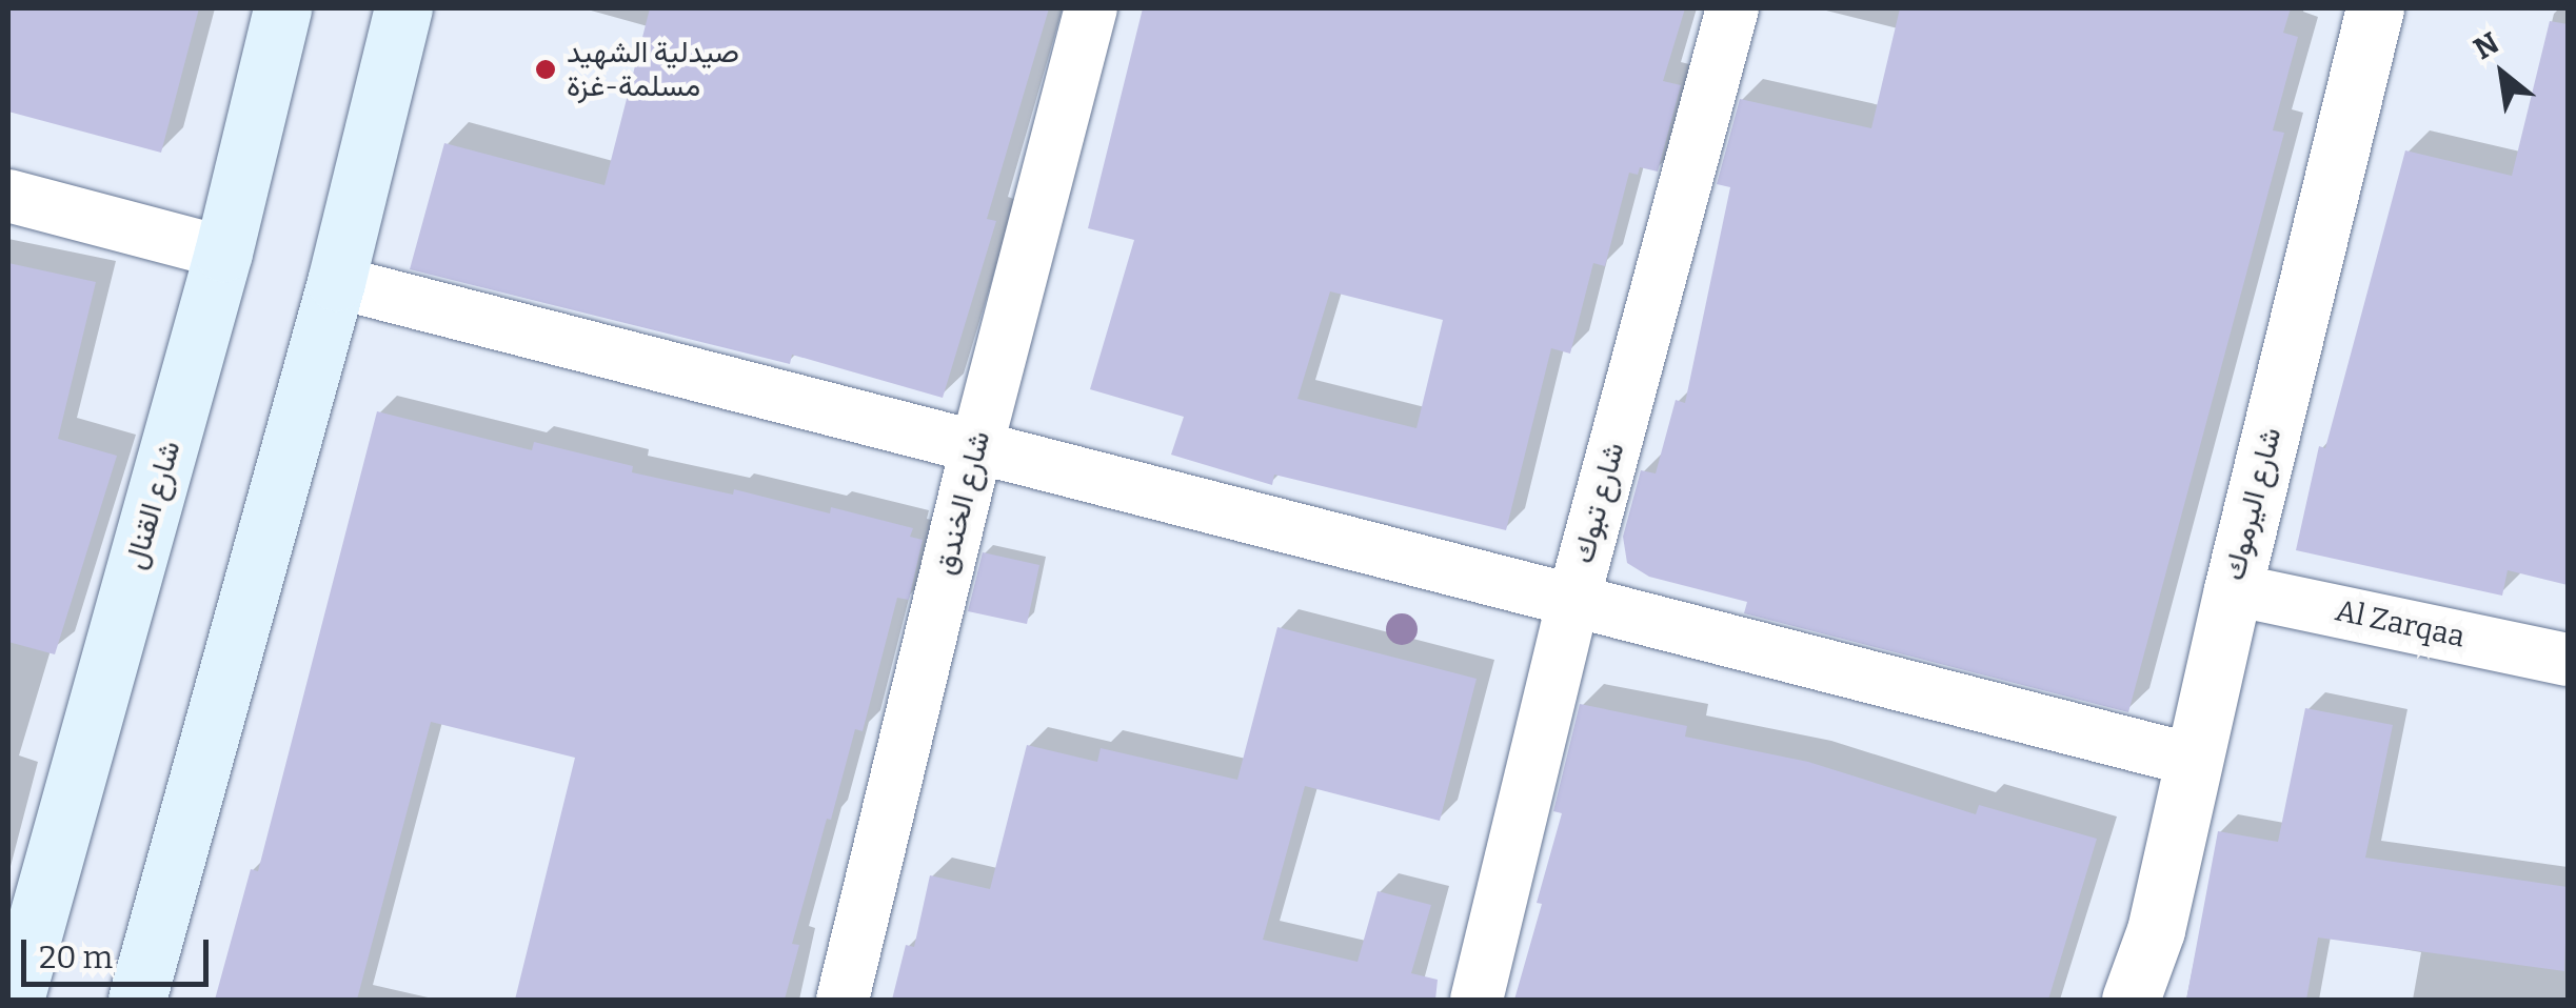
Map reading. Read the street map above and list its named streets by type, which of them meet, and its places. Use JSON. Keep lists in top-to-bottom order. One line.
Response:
{"streets":{"main road":["شارع القنال"],"street":["شارع الخندق","شارع تبوك","شارع اليرموك","Al Zarqaa"]},"crossings":[["شارع اليرموك","Al Zarqaa"]],"places":["صيدلية الشهيد مسلمة-غزة"],"scale_bar":"20 m","north":"top left"}
